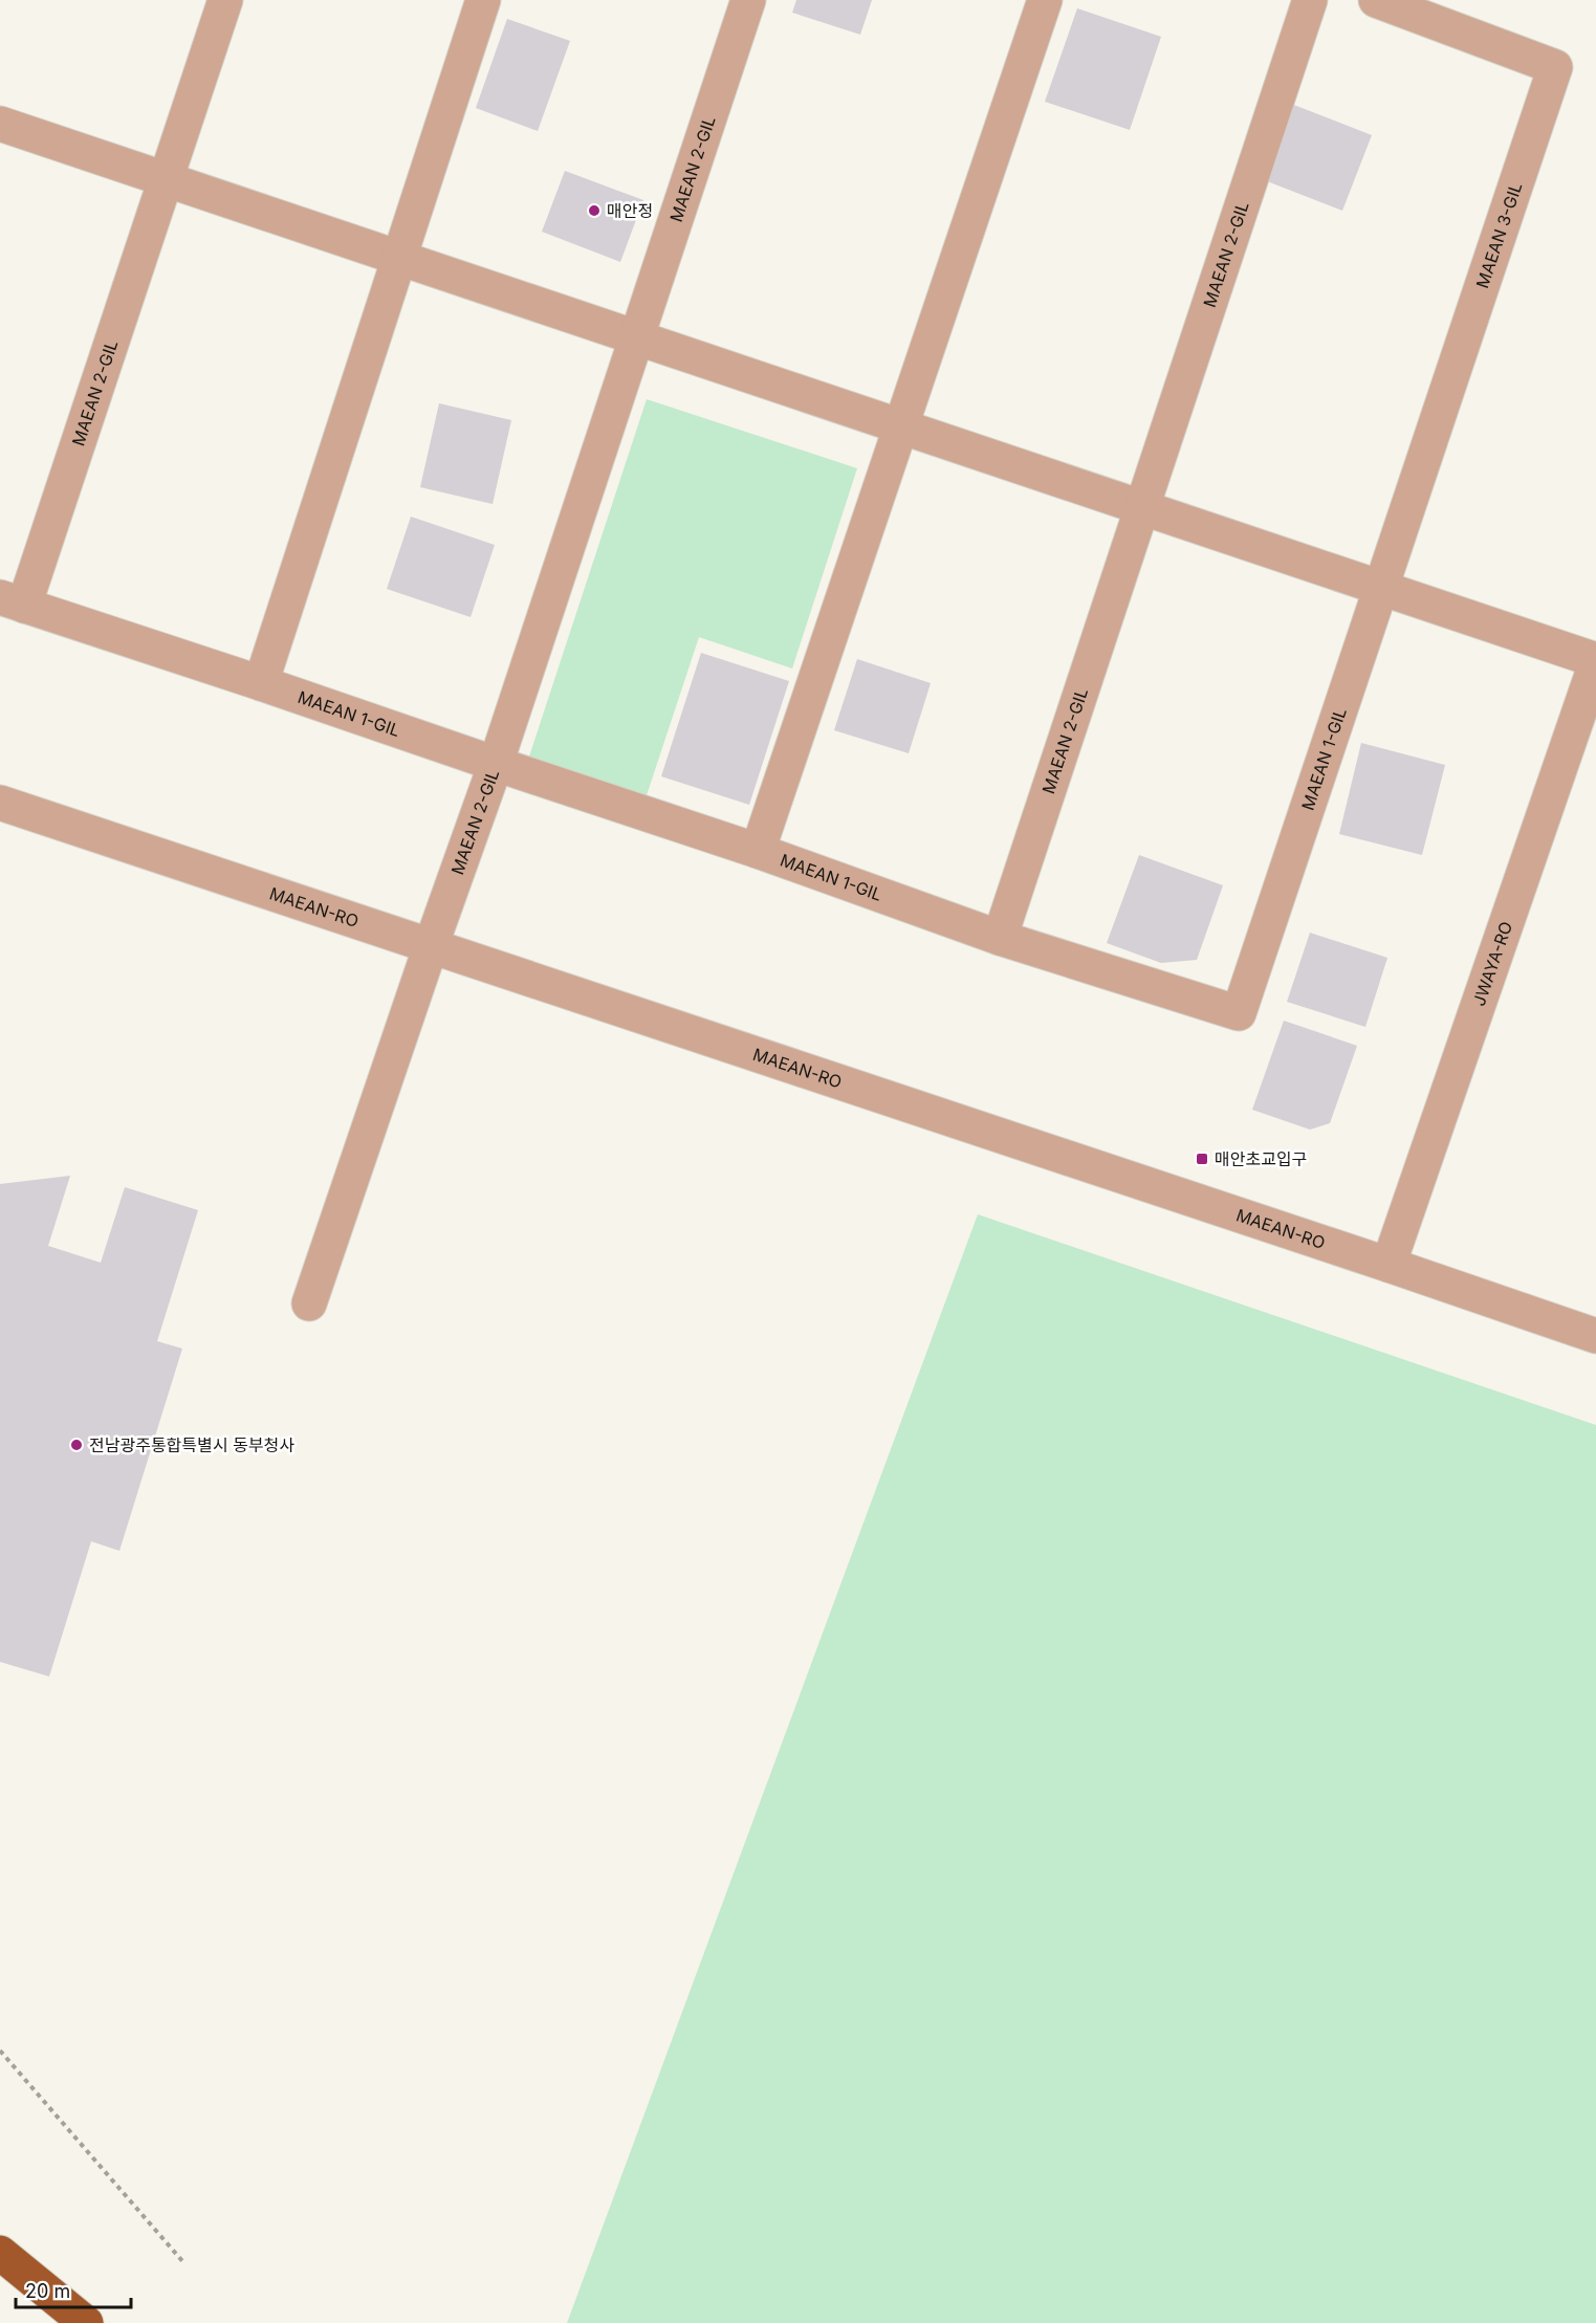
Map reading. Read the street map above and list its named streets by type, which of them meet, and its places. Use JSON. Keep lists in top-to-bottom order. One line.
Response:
{"streets":{"street":["MAEAN 2-GIL","MAEAN 3-GIL","MAEAN 1-GIL","MAEAN-RO","JWAYA-RO"]},"crossings":[["MAEAN 2-GIL","MAEAN 1-GIL"],["MAEAN 2-GIL","MAEAN-RO"],["MAEAN 3-GIL","MAEAN 1-GIL"],["MAEAN-RO","JWAYA-RO"]],"places":{"other":["매안정","전남광주통합특별시 동부청사"],"transit":["매안초교입구"]},"scale_bar":"20 m"}
